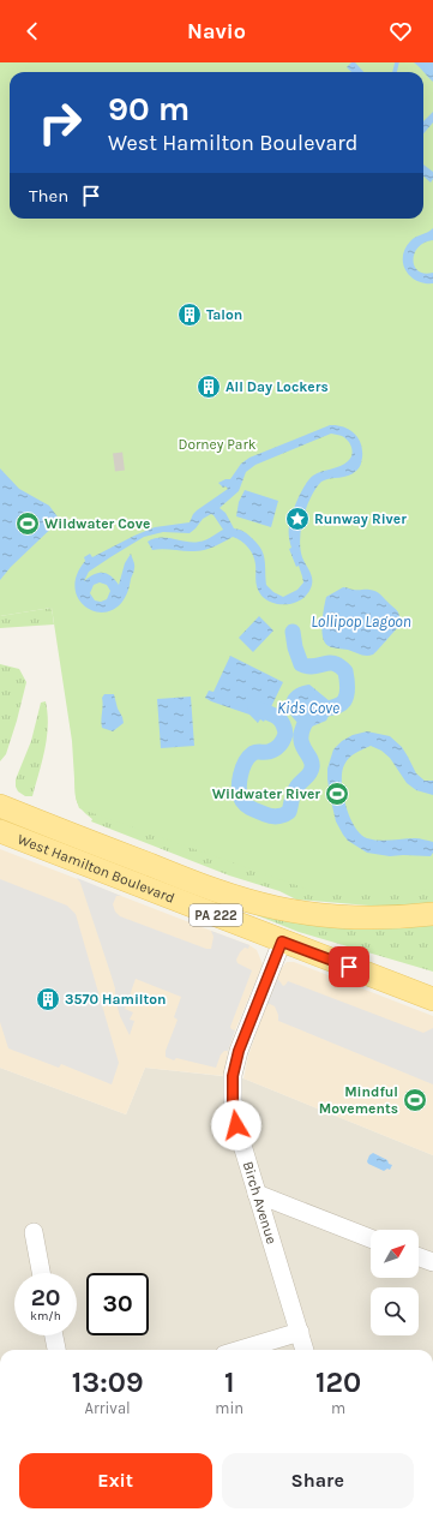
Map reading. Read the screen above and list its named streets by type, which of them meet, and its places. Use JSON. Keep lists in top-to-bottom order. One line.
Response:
{"streets":{"main road":["West Hamilton Boulevard","PA 222"],"street":["Birch Avenue"]},"crossings":[["West Hamilton Boulevard","Birch Avenue"]],"water":["Lollipop Lagoon","Kids Cove"],"parks":["Dorney Park"],"places":{"building":["Talon","All Day Lockers","3570 Hamilton"],"place":["Runway River"],"sports":["Wildwater Cove","Wildwater River","Mindful Movements"]},"north":"top right","page":{"header":"Navio","turn":["90 m","West Hamilton Boulevard"],"then":"Then","speed":"20 km/h","limit":"30","eta":["13:09","Arrival","1","min","120","m"],"buttons":["Exit","Share"]}}
